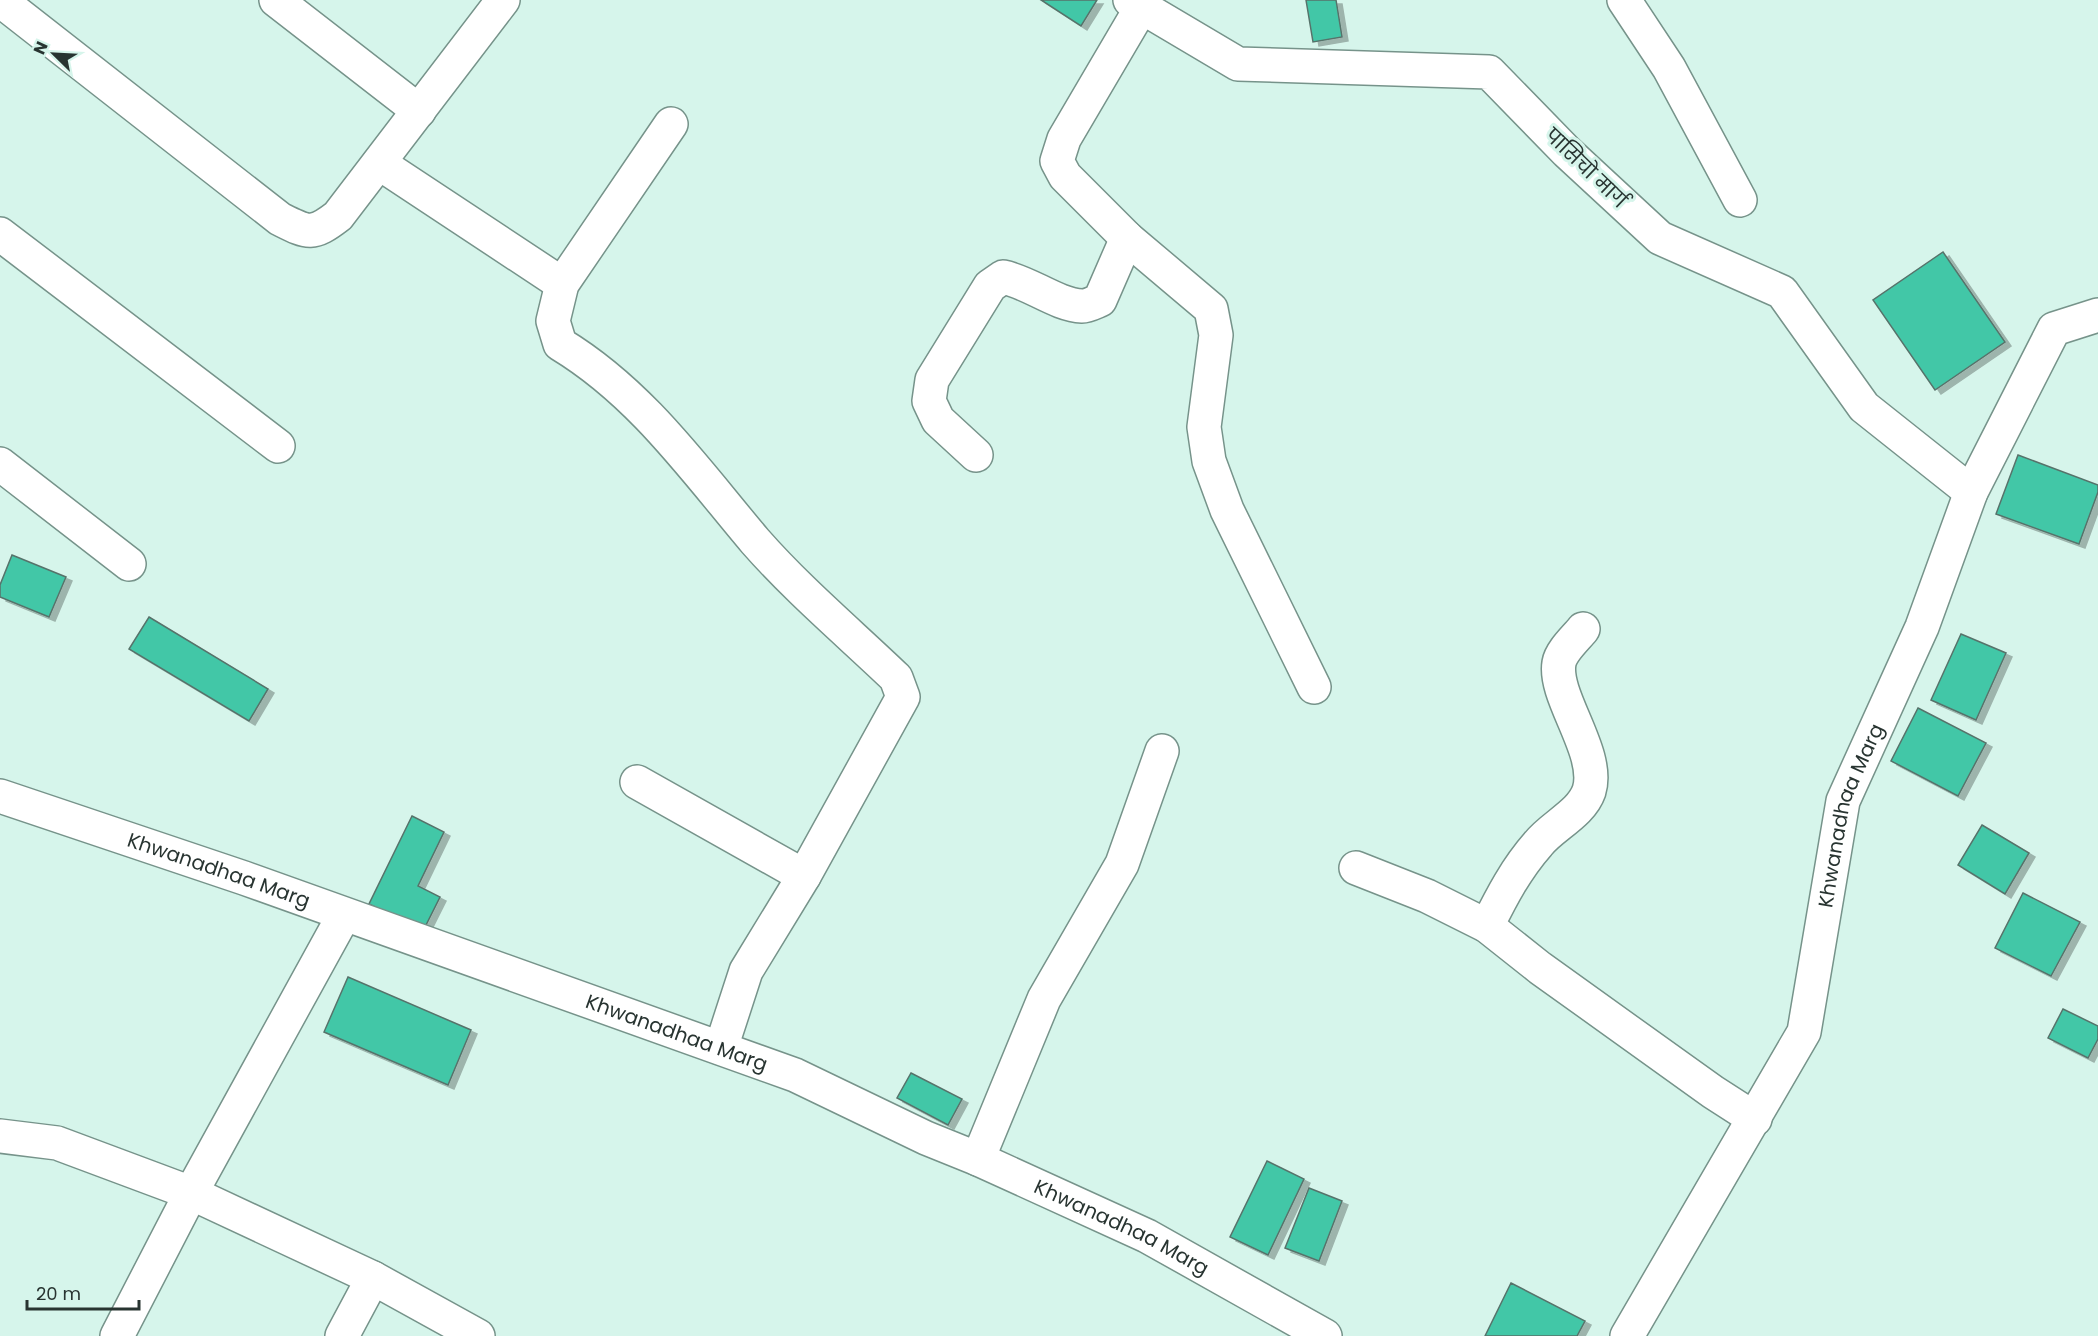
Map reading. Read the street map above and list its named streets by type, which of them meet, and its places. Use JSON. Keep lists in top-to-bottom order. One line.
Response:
{"streets":{"street":["पासिचो मार्ग","Khwanadhaa Marg"]},"crossings":[["पासिचो मार्ग","Khwanadhaa Marg"]],"scale_bar":"20 m","north":"top left"}
